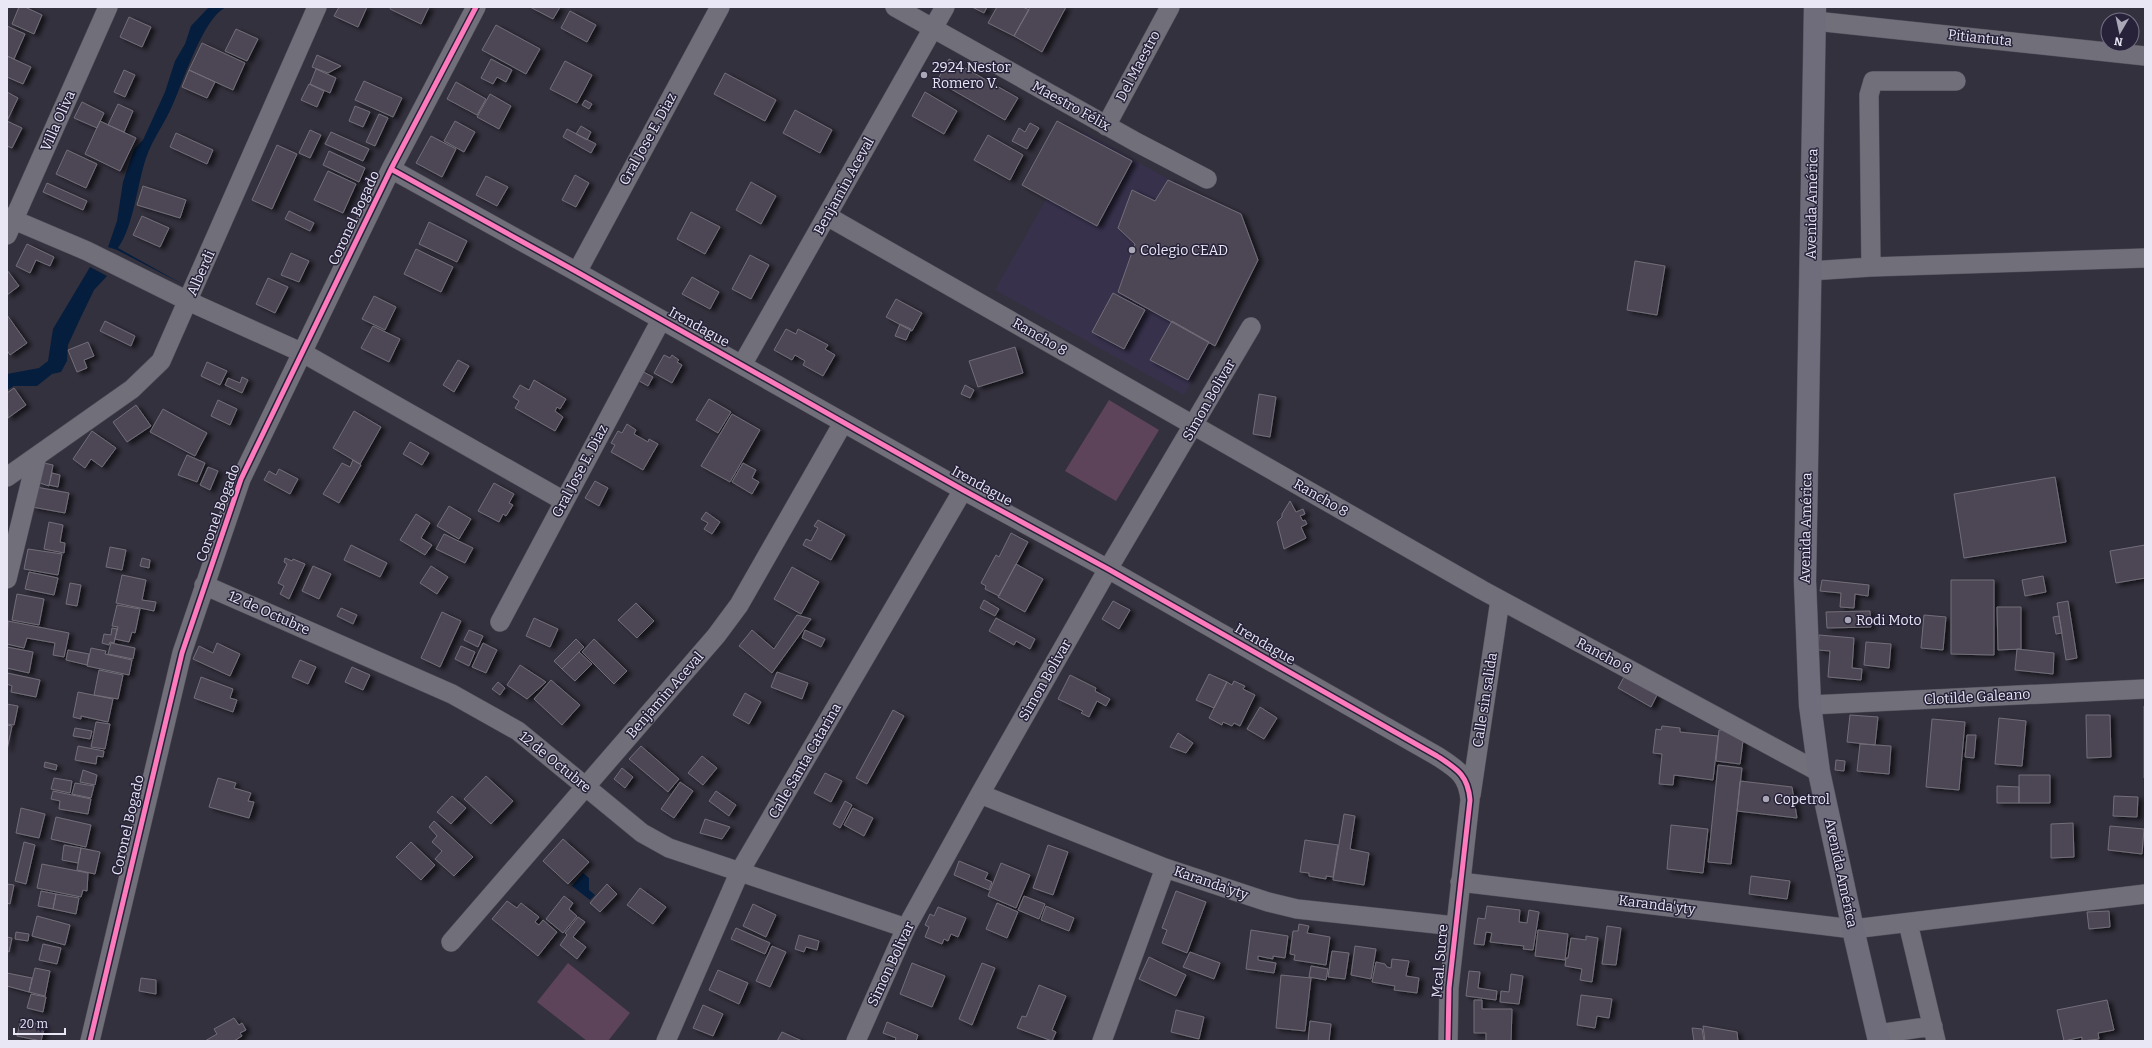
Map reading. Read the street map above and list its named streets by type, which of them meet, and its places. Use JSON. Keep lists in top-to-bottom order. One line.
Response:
{"streets":{"main road":["Avenida América"],"street":["Pitiantuta","Del Maestro","Maestro Félix","Villa Oliva","Gral Jose E. Diaz","Benjamin Aceval","Coronel Bogado","Alberdi","Irendague","Rancho 8","Simon Bolivar","12 de Octubre","Clotilde Galeano","Calle sin salida","Calle Santa Catarina","Karanda'yty","Mcal. Sucre"]},"crossings":[["Pitiantuta","Avenida América"],["Del Maestro","Maestro Félix"],["Maestro Félix","Benjamin Aceval"],["Gral Jose E. Diaz","Irendague"],["Benjamin Aceval","Irendague"],["Benjamin Aceval","Rancho 8"],["Benjamin Aceval","12 de Octubre"],["Avenida América","Rancho 8"],["Avenida América","Clotilde Galeano"],["Avenida América","Karanda'yty"],["Coronel Bogado","Irendague"],["Coronel Bogado","12 de Octubre"],["Irendague","Simon Bolivar"],["Irendague","Calle sin salida"],["Irendague","Calle Santa Catarina"],["Irendague","Karanda'yty"],["Irendague","Mcal. Sucre"],["Rancho 8","Simon Bolivar"],["Rancho 8","Calle sin salida"],["Simon Bolivar","12 de Octubre"],["Simon Bolivar","Karanda'yty"],["12 de Octubre","Calle Santa Catarina"],["Karanda'yty","Mcal. Sucre"]],"places":["2924 Nestor Romero V.","Colegio CEAD","Rodi Moto","Copetrol"],"scale_bar":"20 m","north":"bottom"}
